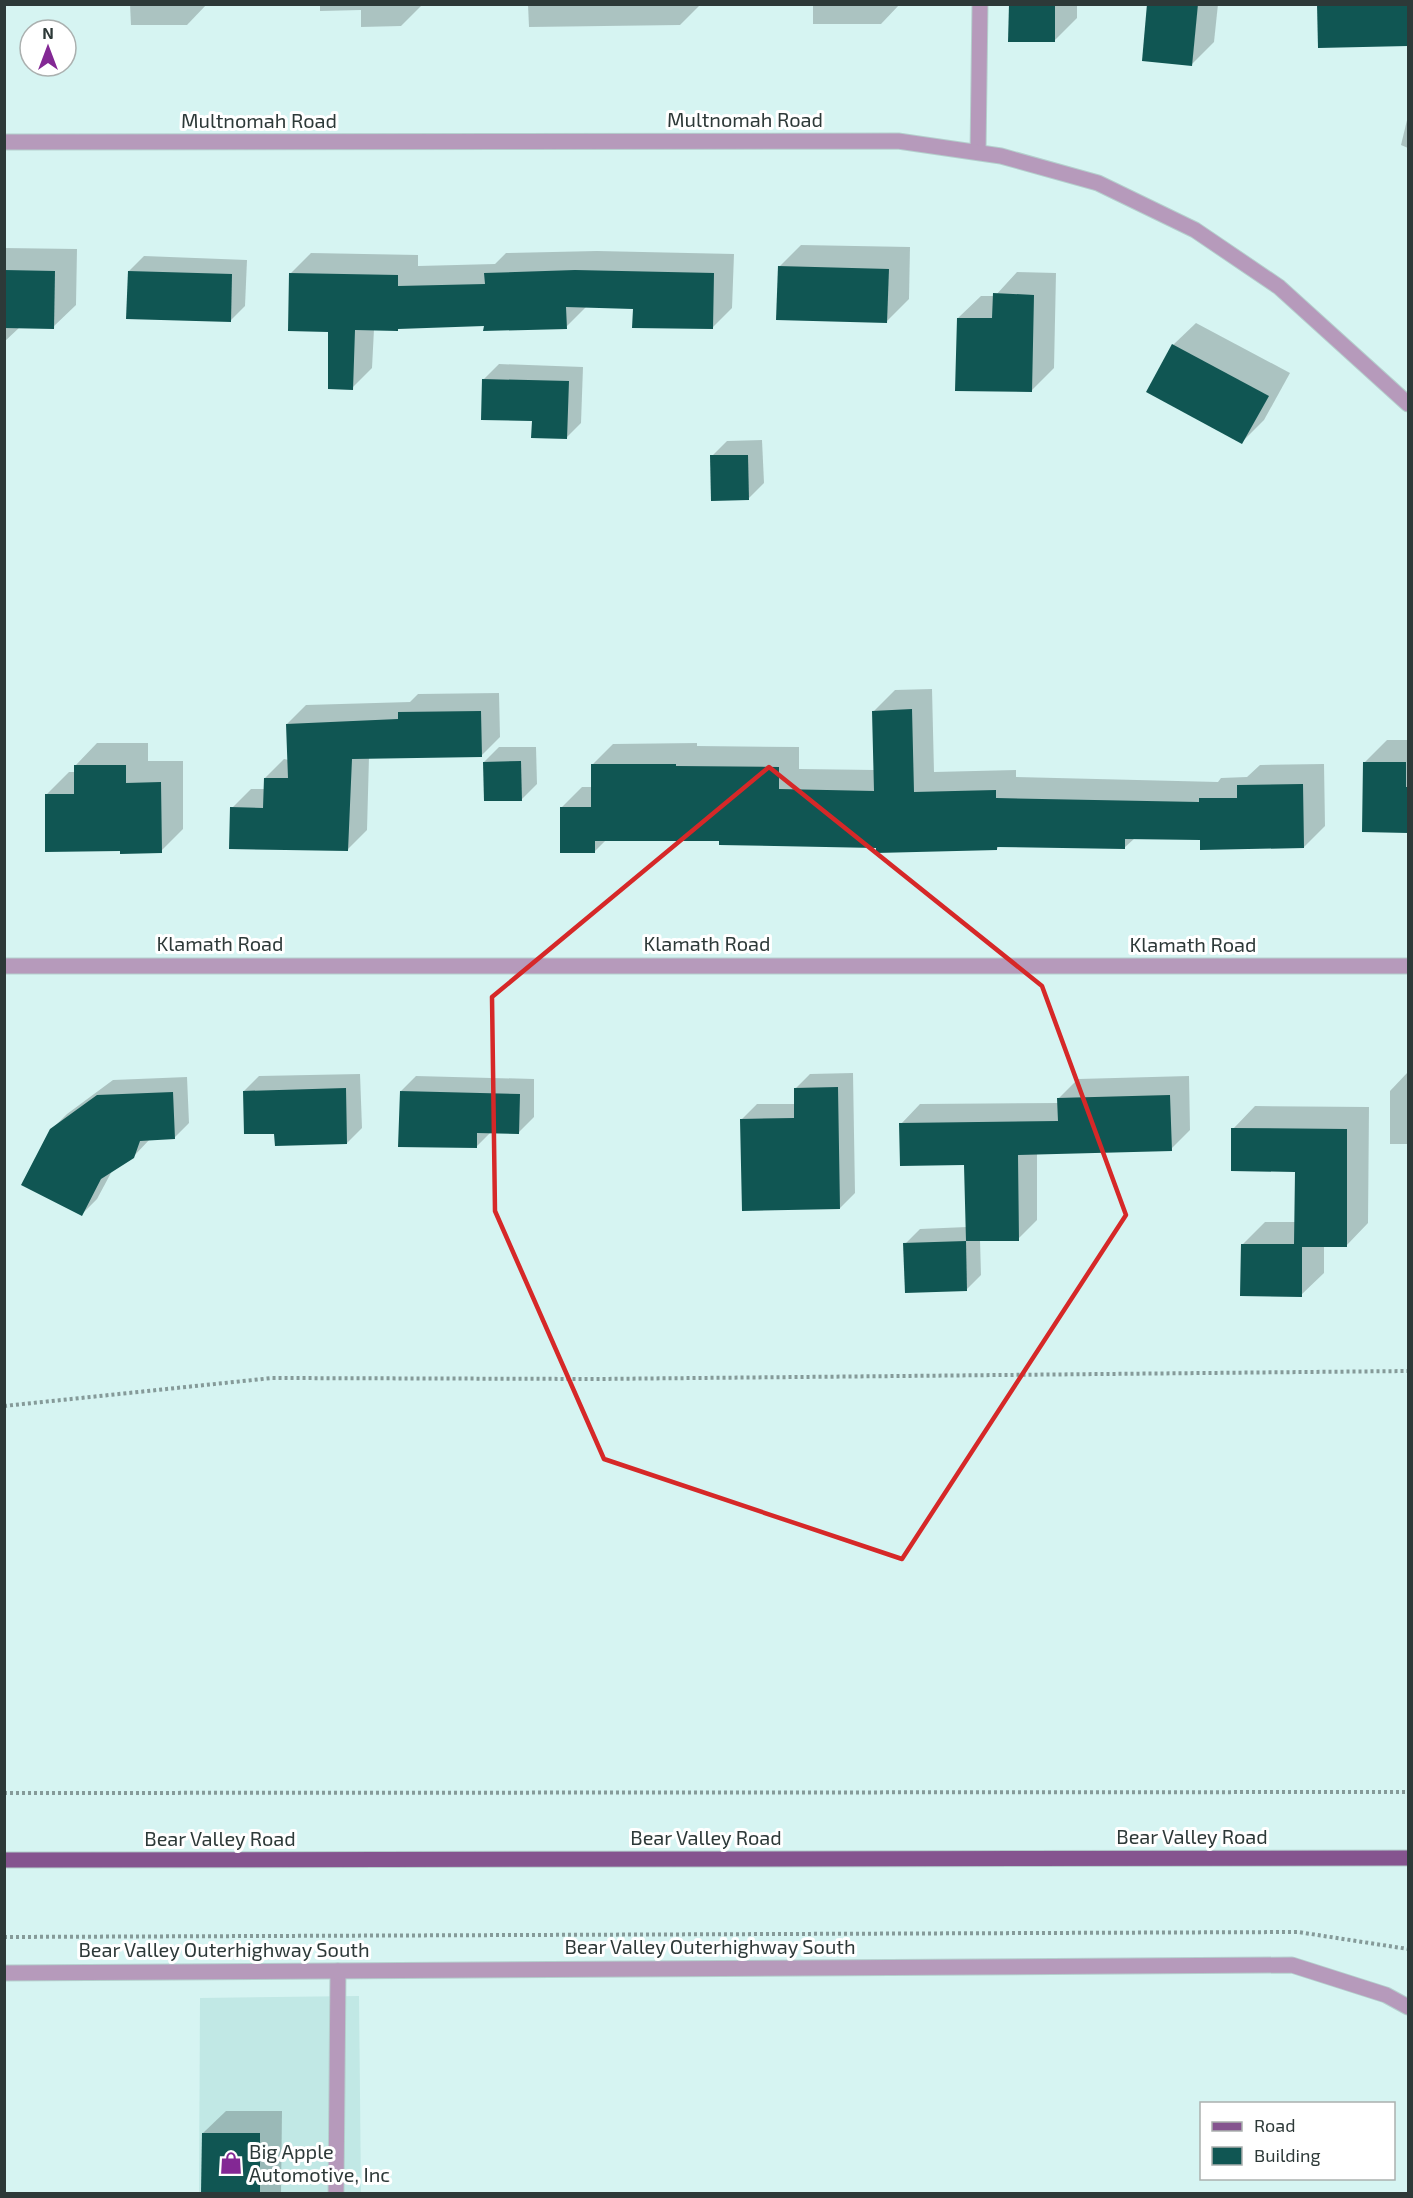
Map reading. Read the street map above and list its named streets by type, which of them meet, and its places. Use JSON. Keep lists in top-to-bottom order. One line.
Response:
{"streets":{"main road":["Bear Valley Road"],"street":["Multnomah Road","Klamath Road","Bear Valley Outerhighway South"]},"places":{"shop":["Big Apple Automotive, Inc"]},"legend":["Road","Building"],"north":"top"}
